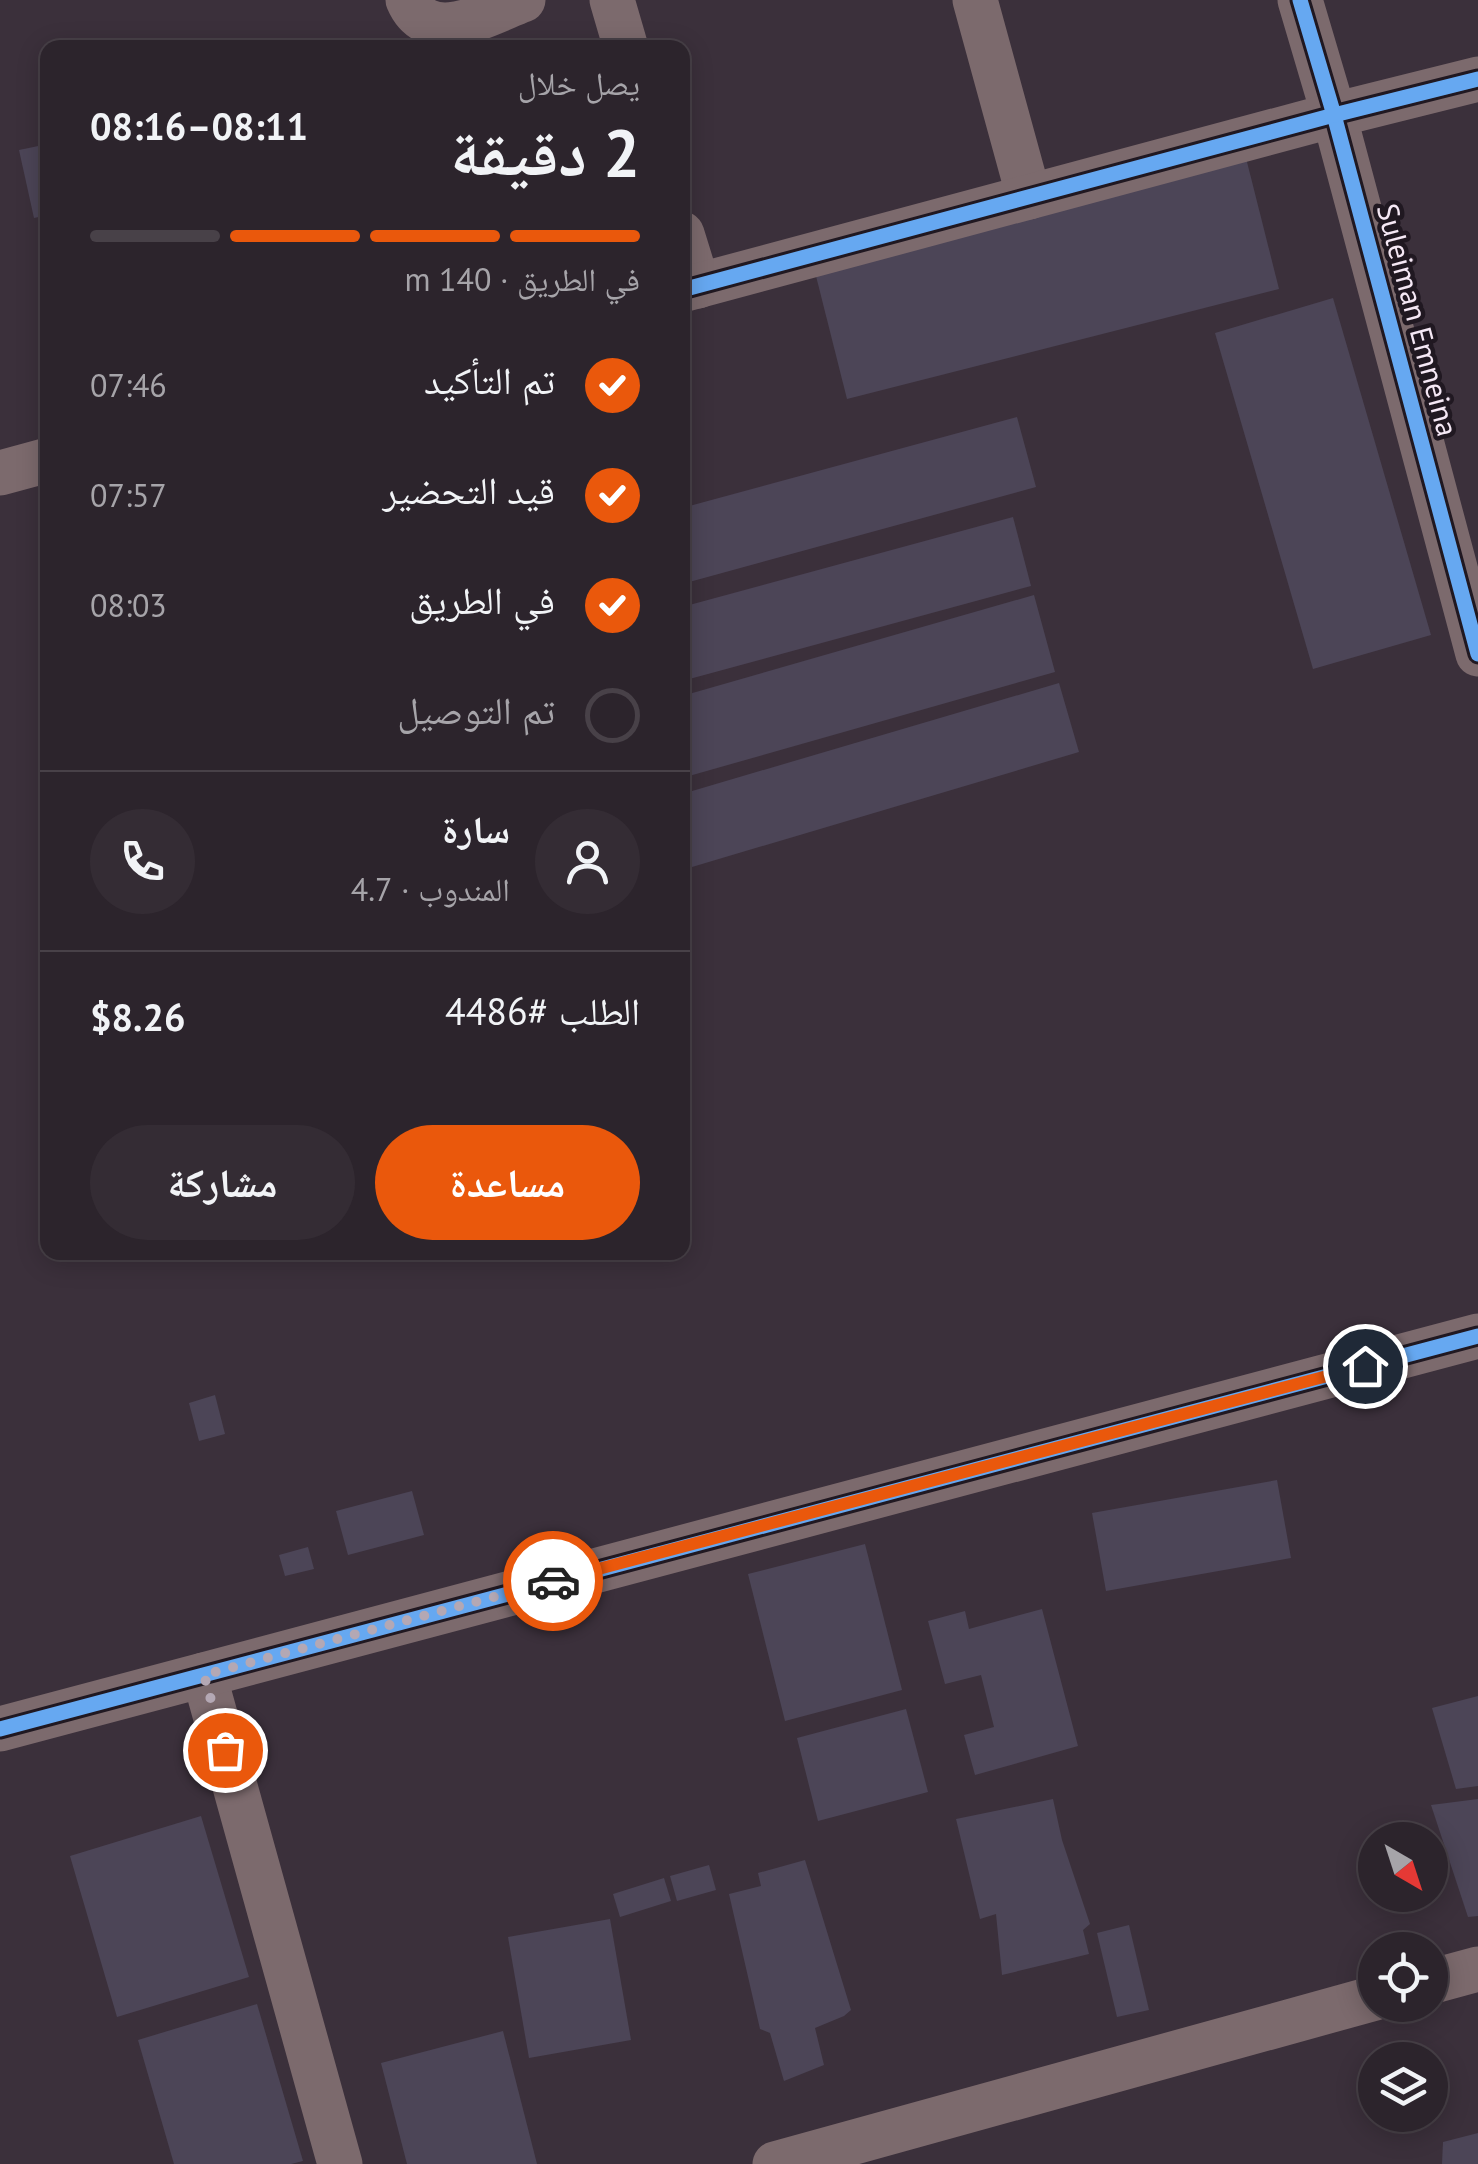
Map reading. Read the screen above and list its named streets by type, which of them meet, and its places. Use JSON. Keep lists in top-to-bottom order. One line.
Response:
{"streets":{"street":["Suleiman Emneina"]},"north":"bottom right","page":{"heading":["2 دقيقة","يصل خلال","08:11–08:16"],"panel":["سارة","المندوب · 4.7","الطلب #4486","$8.26"],"bar":"في الطريق · 140 m","list":[["تم التأكيد","07:46"],["قيد التحضير","07:57"],["في الطريق","08:03"],"تم التوصيل"],"buttons":["مساعدة","مشاركة"]}}
